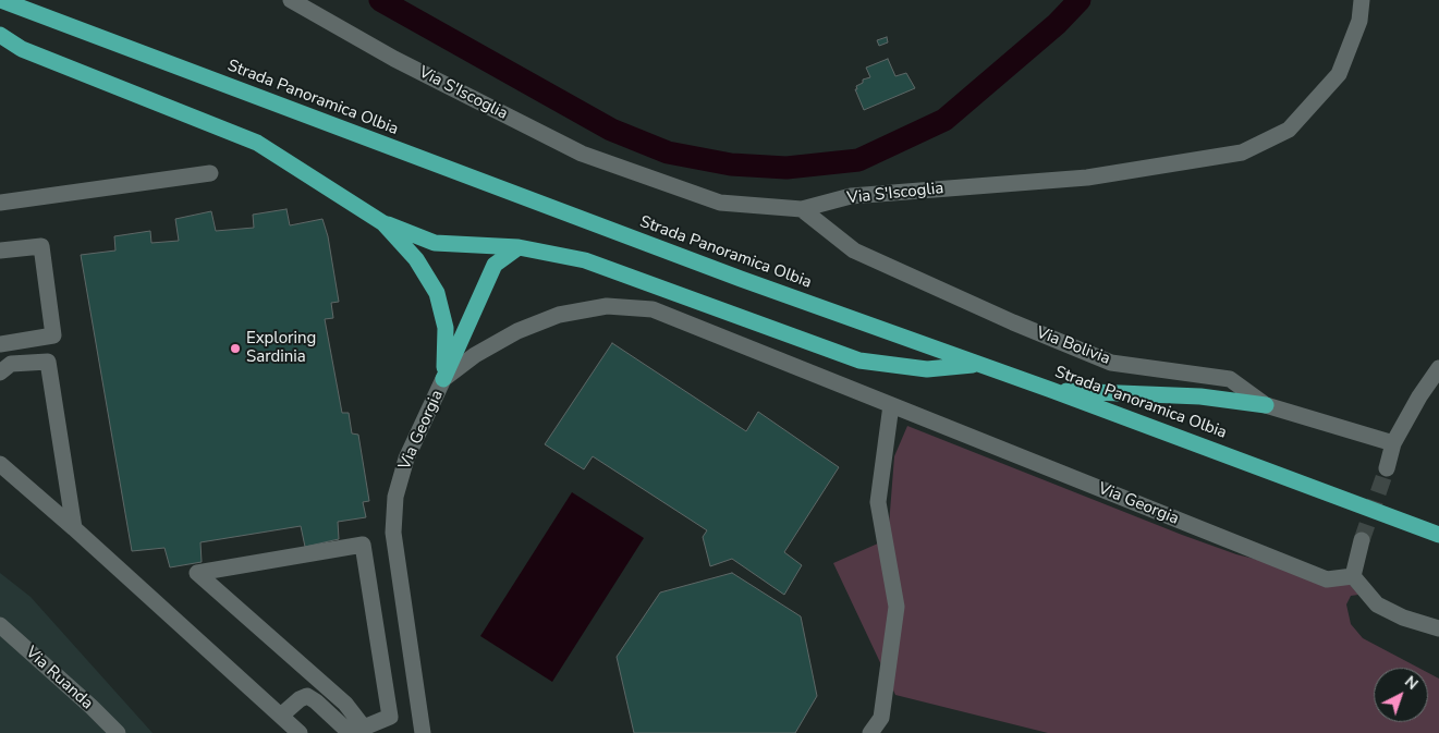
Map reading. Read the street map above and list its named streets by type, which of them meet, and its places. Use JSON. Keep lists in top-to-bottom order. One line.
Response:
{"streets":{"highway":["Strada Panoramica Olbia"],"street":["Via S'Iscoglia","Via Bolivia","Via Georgia","Via Ruanda"]},"crossings":[["Via S'Iscoglia","Via Bolivia"]],"places":["Exploring Sardinia"],"north":"top right"}
